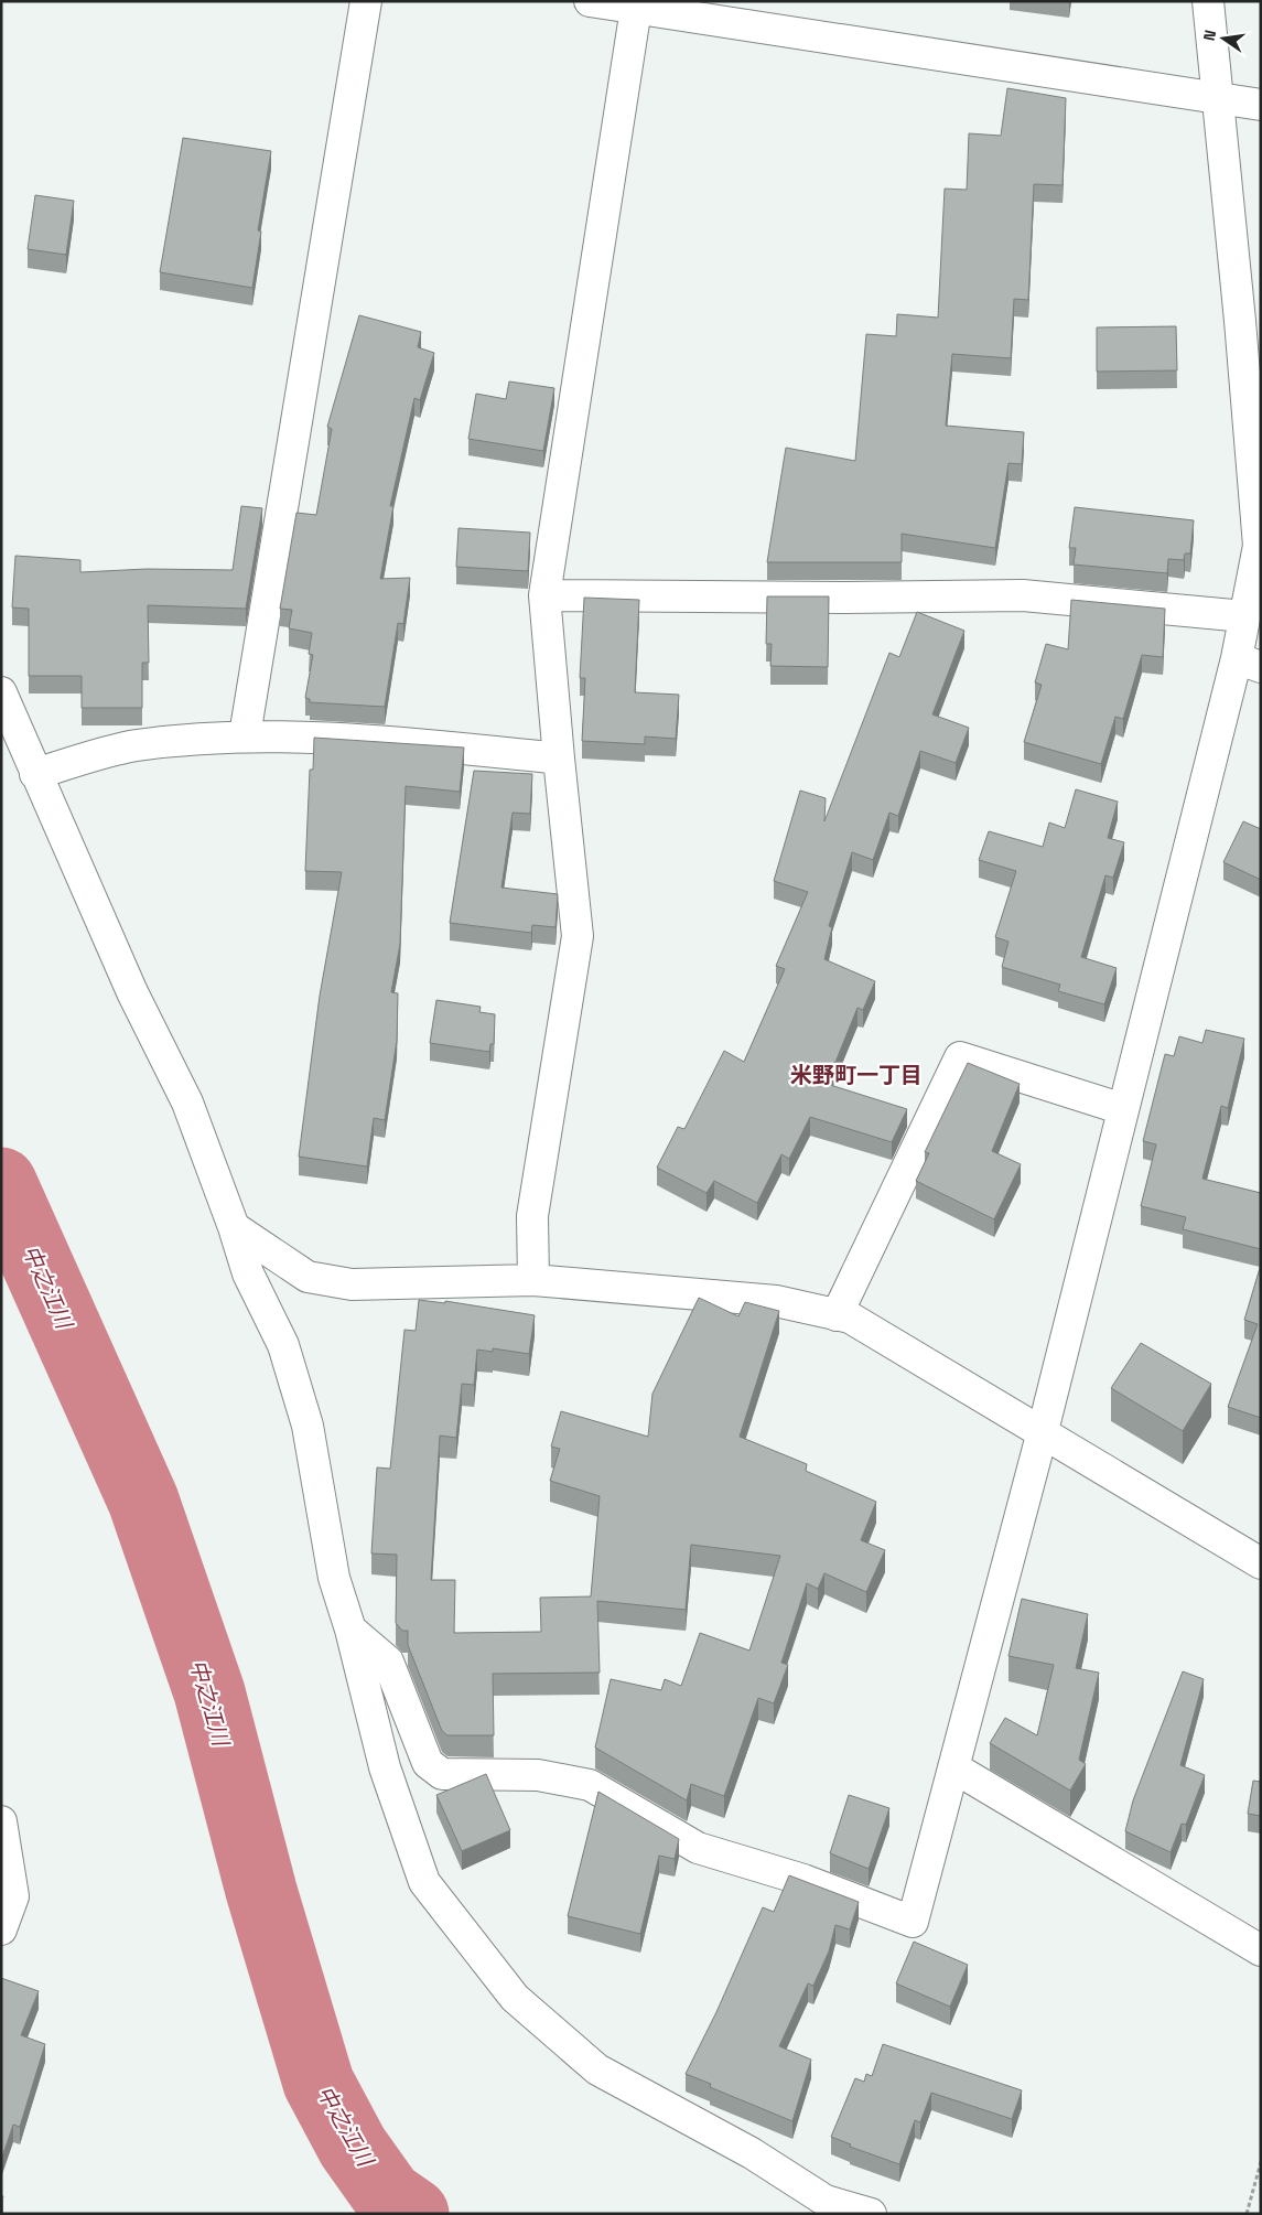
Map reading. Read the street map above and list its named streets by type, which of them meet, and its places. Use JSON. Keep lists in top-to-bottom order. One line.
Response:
{"districts":["米野町一丁目"],"water":["中之江川"],"north":"left"}
